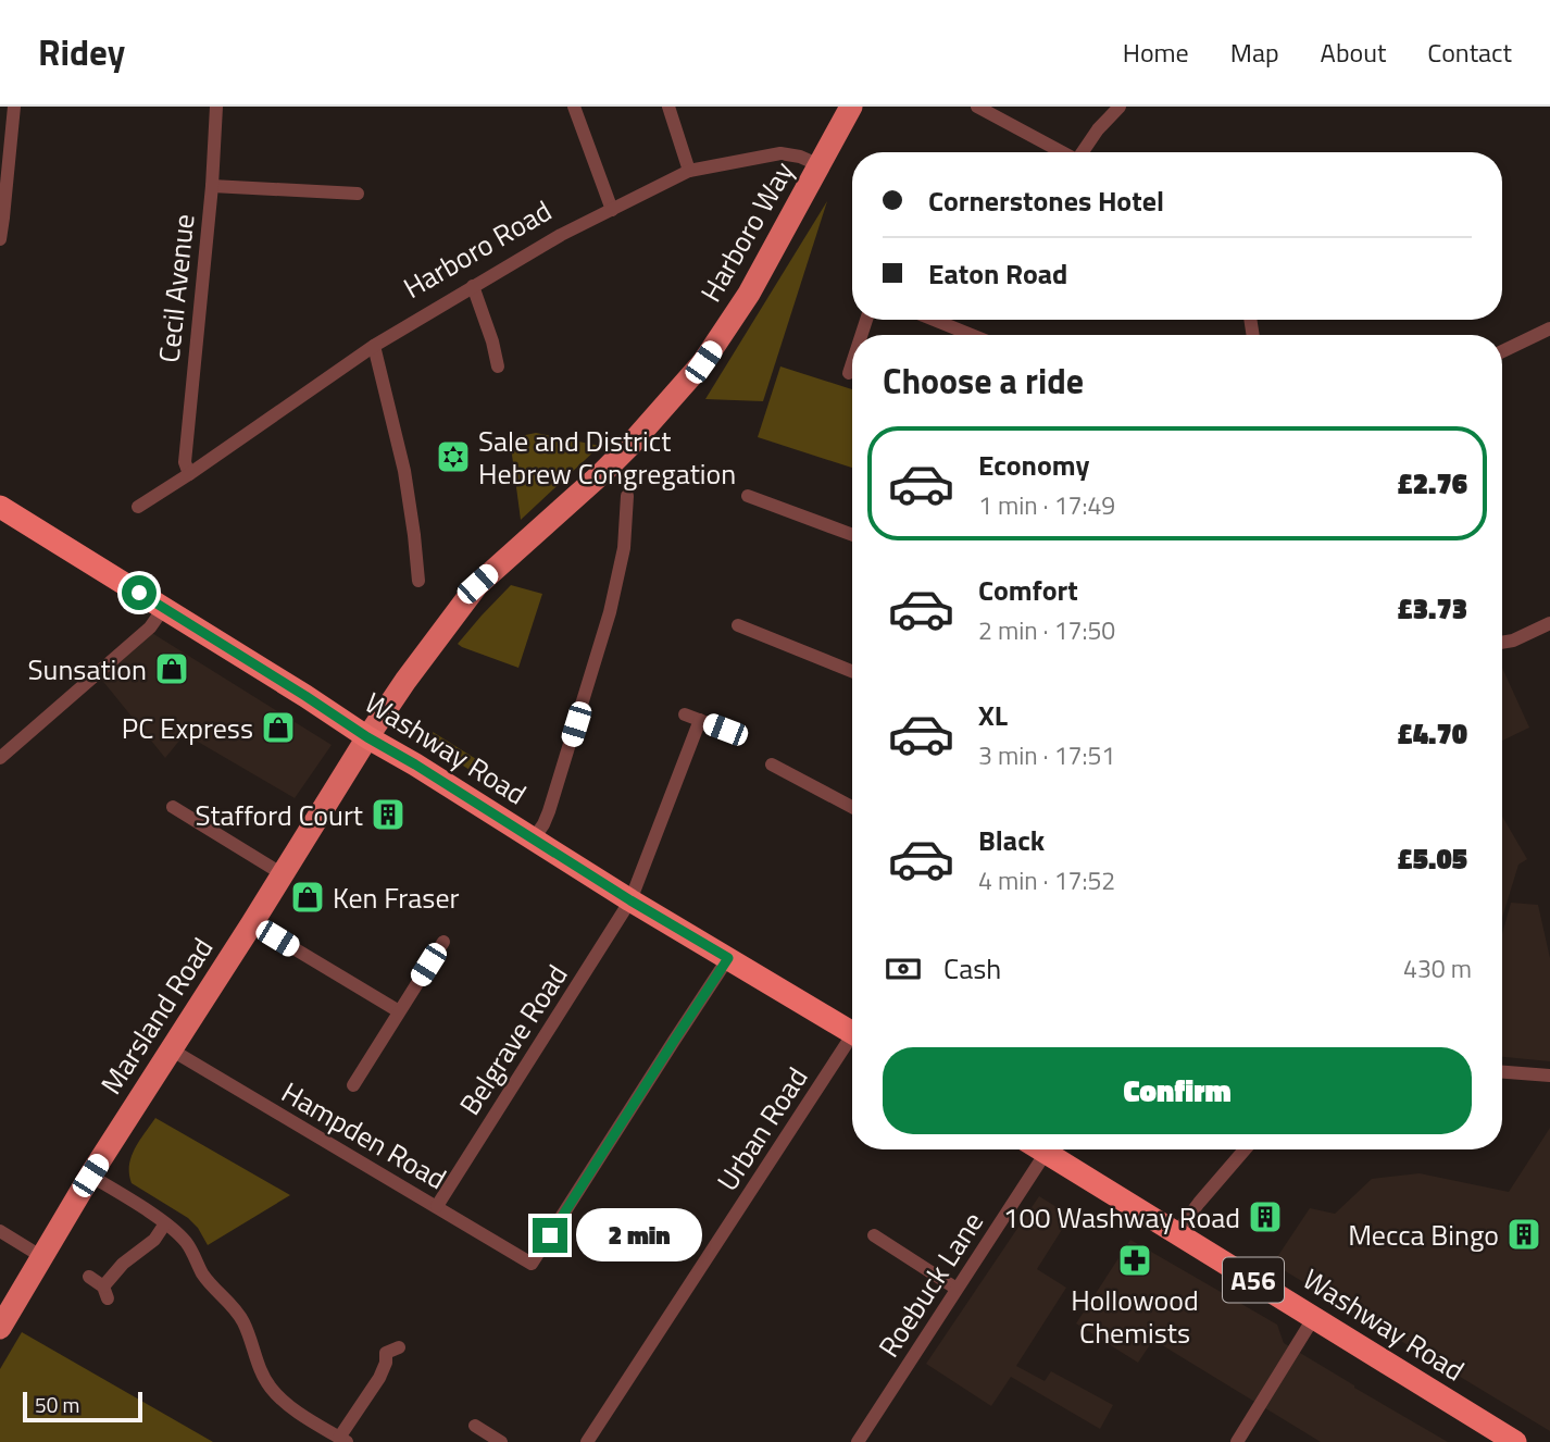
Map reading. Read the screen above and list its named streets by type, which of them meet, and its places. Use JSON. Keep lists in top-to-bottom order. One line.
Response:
{"streets":{"highway":["Washway Road","A56"],"main road":["Harboro Way","Marsland Road"],"street":["Harboro Road","Cecil Avenue","Belgrave Road","Urban Road","Hampden Road","Roebuck Lane"]},"crossings":[["Harboro Way","Harboro Road"],["Harboro Way","Washway Road"],["Harboro Way","Marsland Road"],["Harboro Road","Cecil Avenue"],["Washway Road","Marsland Road"],["Washway Road","Belgrave Road"],["Washway Road","Hampden Road"],["Washway Road","Roebuck Lane"],["Marsland Road","Hampden Road"],["Belgrave Road","Hampden Road"]],"places":{"synagogue":["Sale and District Hebrew Congregation"],"shop":["Sunsation","PC Express","Ken Fraser"],"building":["Stafford Court","100 Washway Road","Mecca Bingo"],"pharmacy":["Hollowood Chemists"]},"scale_bar":"50 m","page":{"header":"Ridey","nav":["Home","Map","About","Contact"],"banner":["Cornerstones Hotel","Eaton Road"],"heading":"Choose a ride","list":[{"name":"Economy","note":"1 min · 17:49","value":"£2.76"},{"name":"Comfort","note":"2 min · 17:50","value":"£3.73"},{"name":"XL","note":"3 min · 17:51","value":"£4.70"},{"name":"Black","note":"4 min · 17:52","value":"£5.05"}],"pay":["Cash","430 m"],"buttons":"Confirm","bubble":"2 min","scale":"50 m"}}
